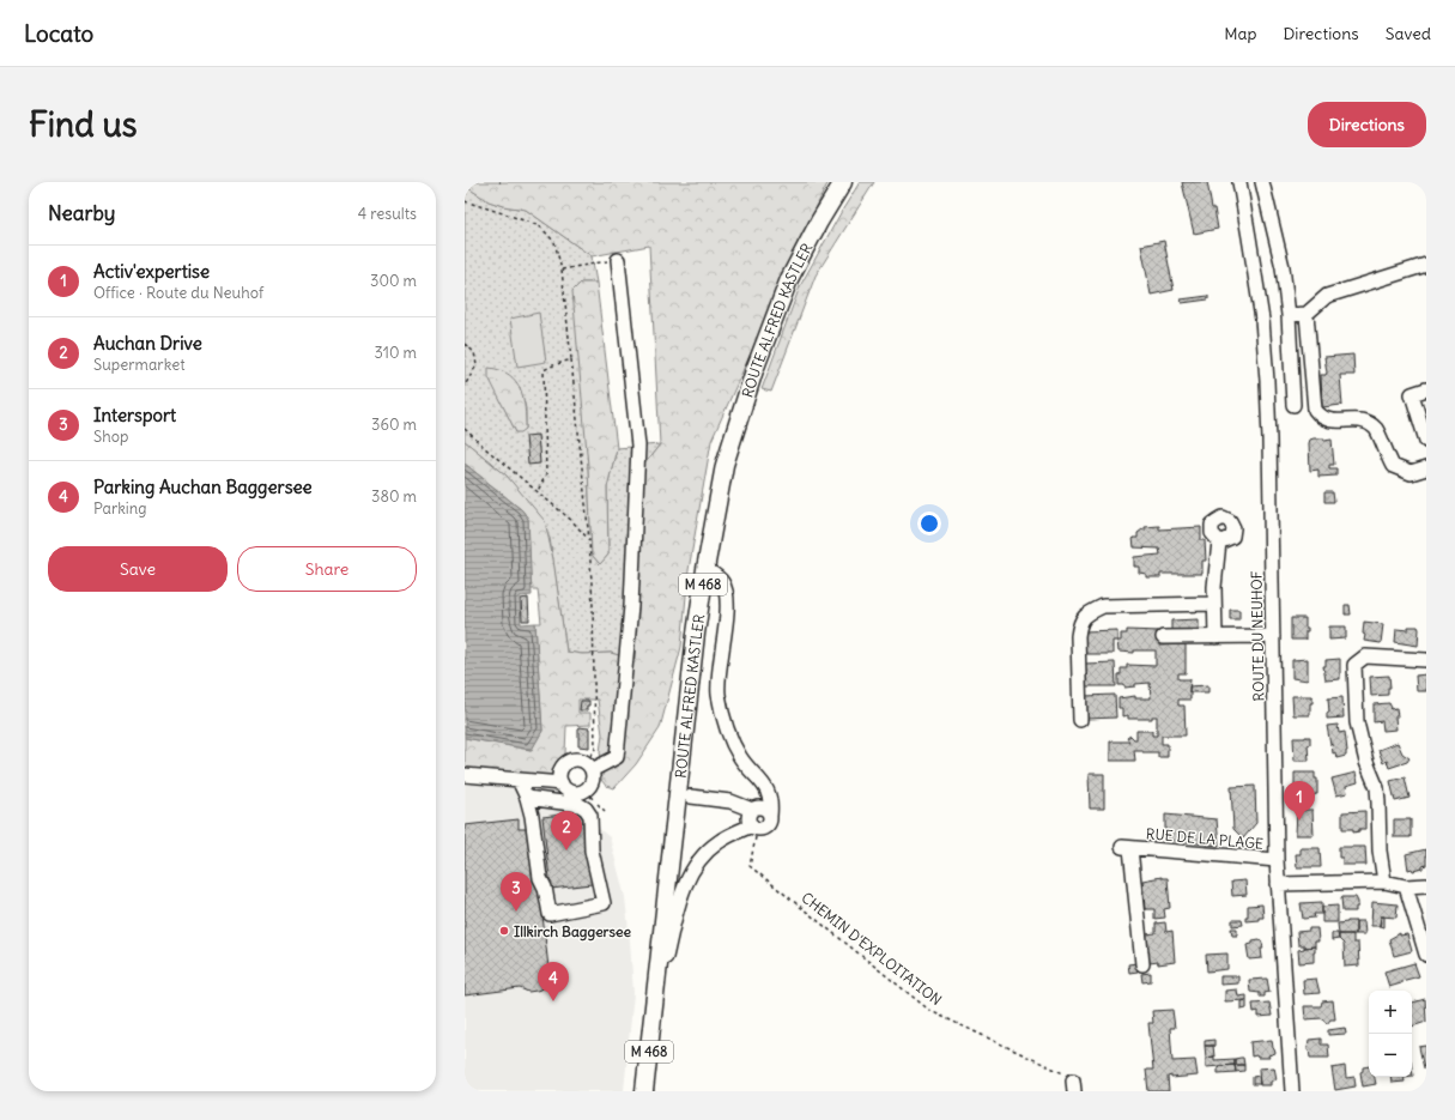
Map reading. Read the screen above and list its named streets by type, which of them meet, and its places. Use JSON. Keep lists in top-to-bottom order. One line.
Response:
{"streets":{"main road":["ROUTE ALFRED KASTLER","M 468"],"street":["ROUTE DU NEUHOF","RUE DE LA PLAGE"],"path":["CHEMIN D'EXPLOITATION"]},"crossings":[["ROUTE DU NEUHOF","RUE DE LA PLAGE"]],"places":["Illkirch Baggersee"],"page":{"header":"Locato","nav":["Map","Directions","Saved"],"buttons":["Directions",["Save","Share"]],"title":"Find us","heading":["Nearby","4 results"],"list":[{"mark":"1","name":"Activ'expertise","note":"Office · Route du Neuhof","value":"300 m"},{"mark":"2","name":"Auchan Drive","note":"Supermarket","value":"310 m"},{"mark":"3","name":"Intersport","note":"Shop","value":"360 m"},{"mark":"4","name":"Parking Auchan Baggersee","note":"Parking","value":"380 m"}],"pins":["1","2","3","4"],"map_buttons":["+","−"]}}
